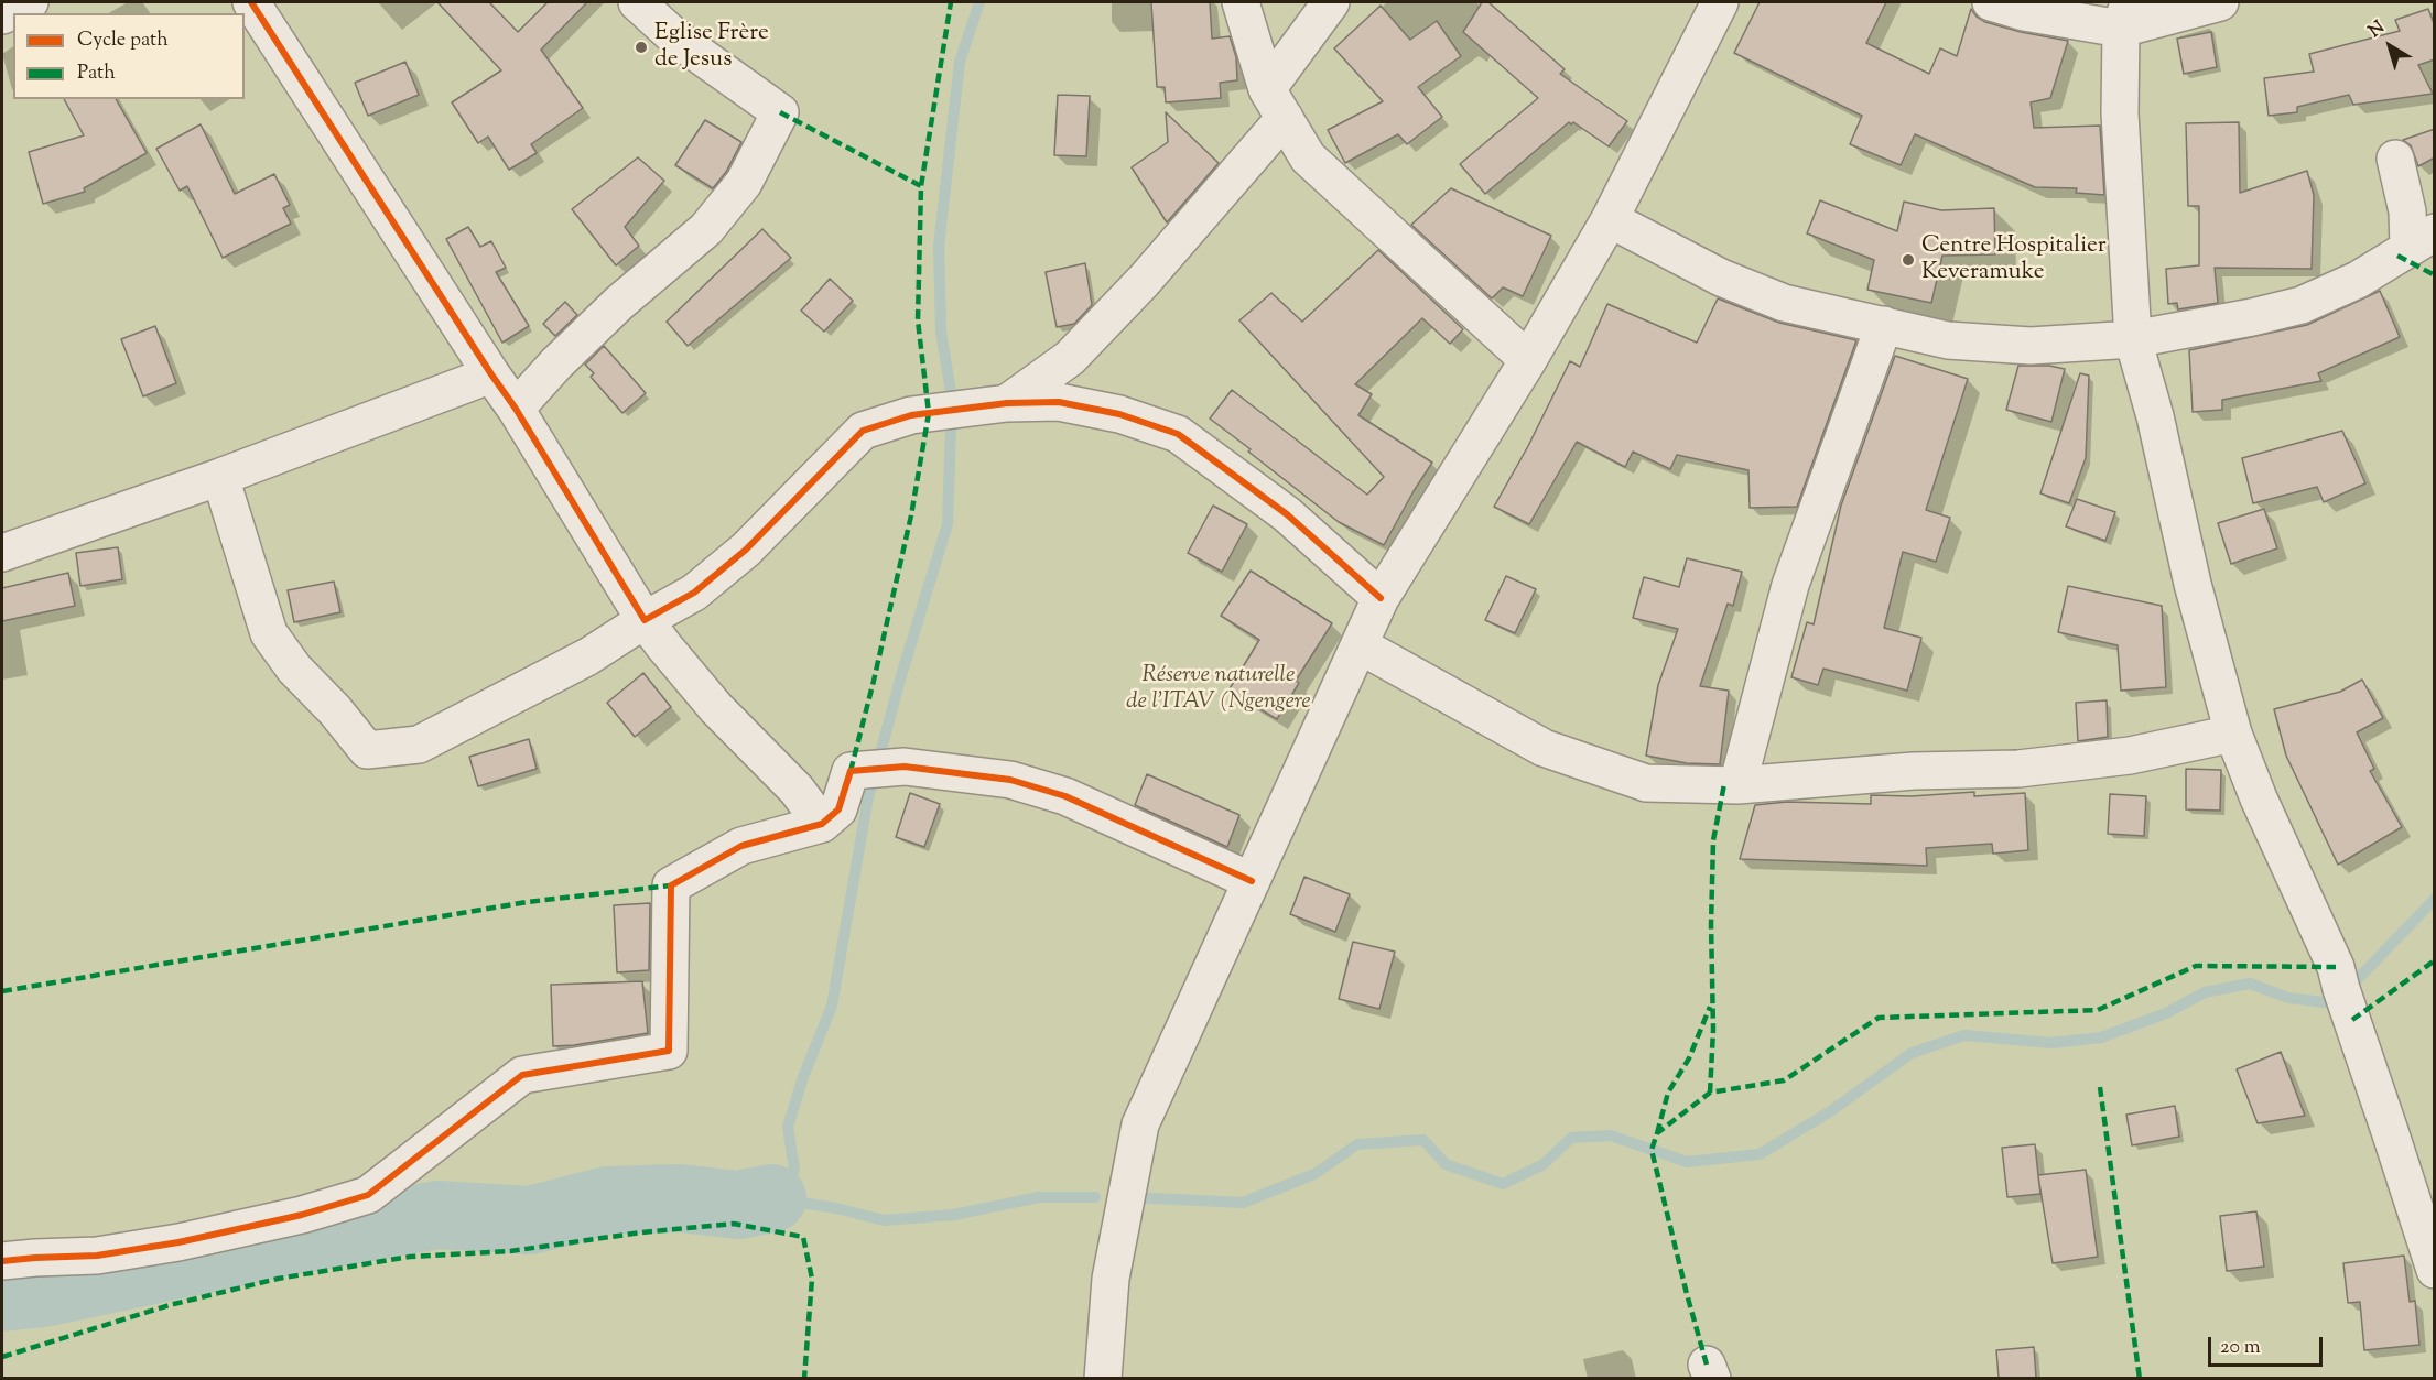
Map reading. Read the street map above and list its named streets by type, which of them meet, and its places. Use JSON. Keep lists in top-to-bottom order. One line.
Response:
{"parks":["Réserve naturelle de l'ITAV (Ngengere"],"places":["Eglise Frère de Jesus","Centre Hospitalier Keveramuke"],"legend":["Cycle path","Path"],"scale_bar":"20 m","north":"top left"}
